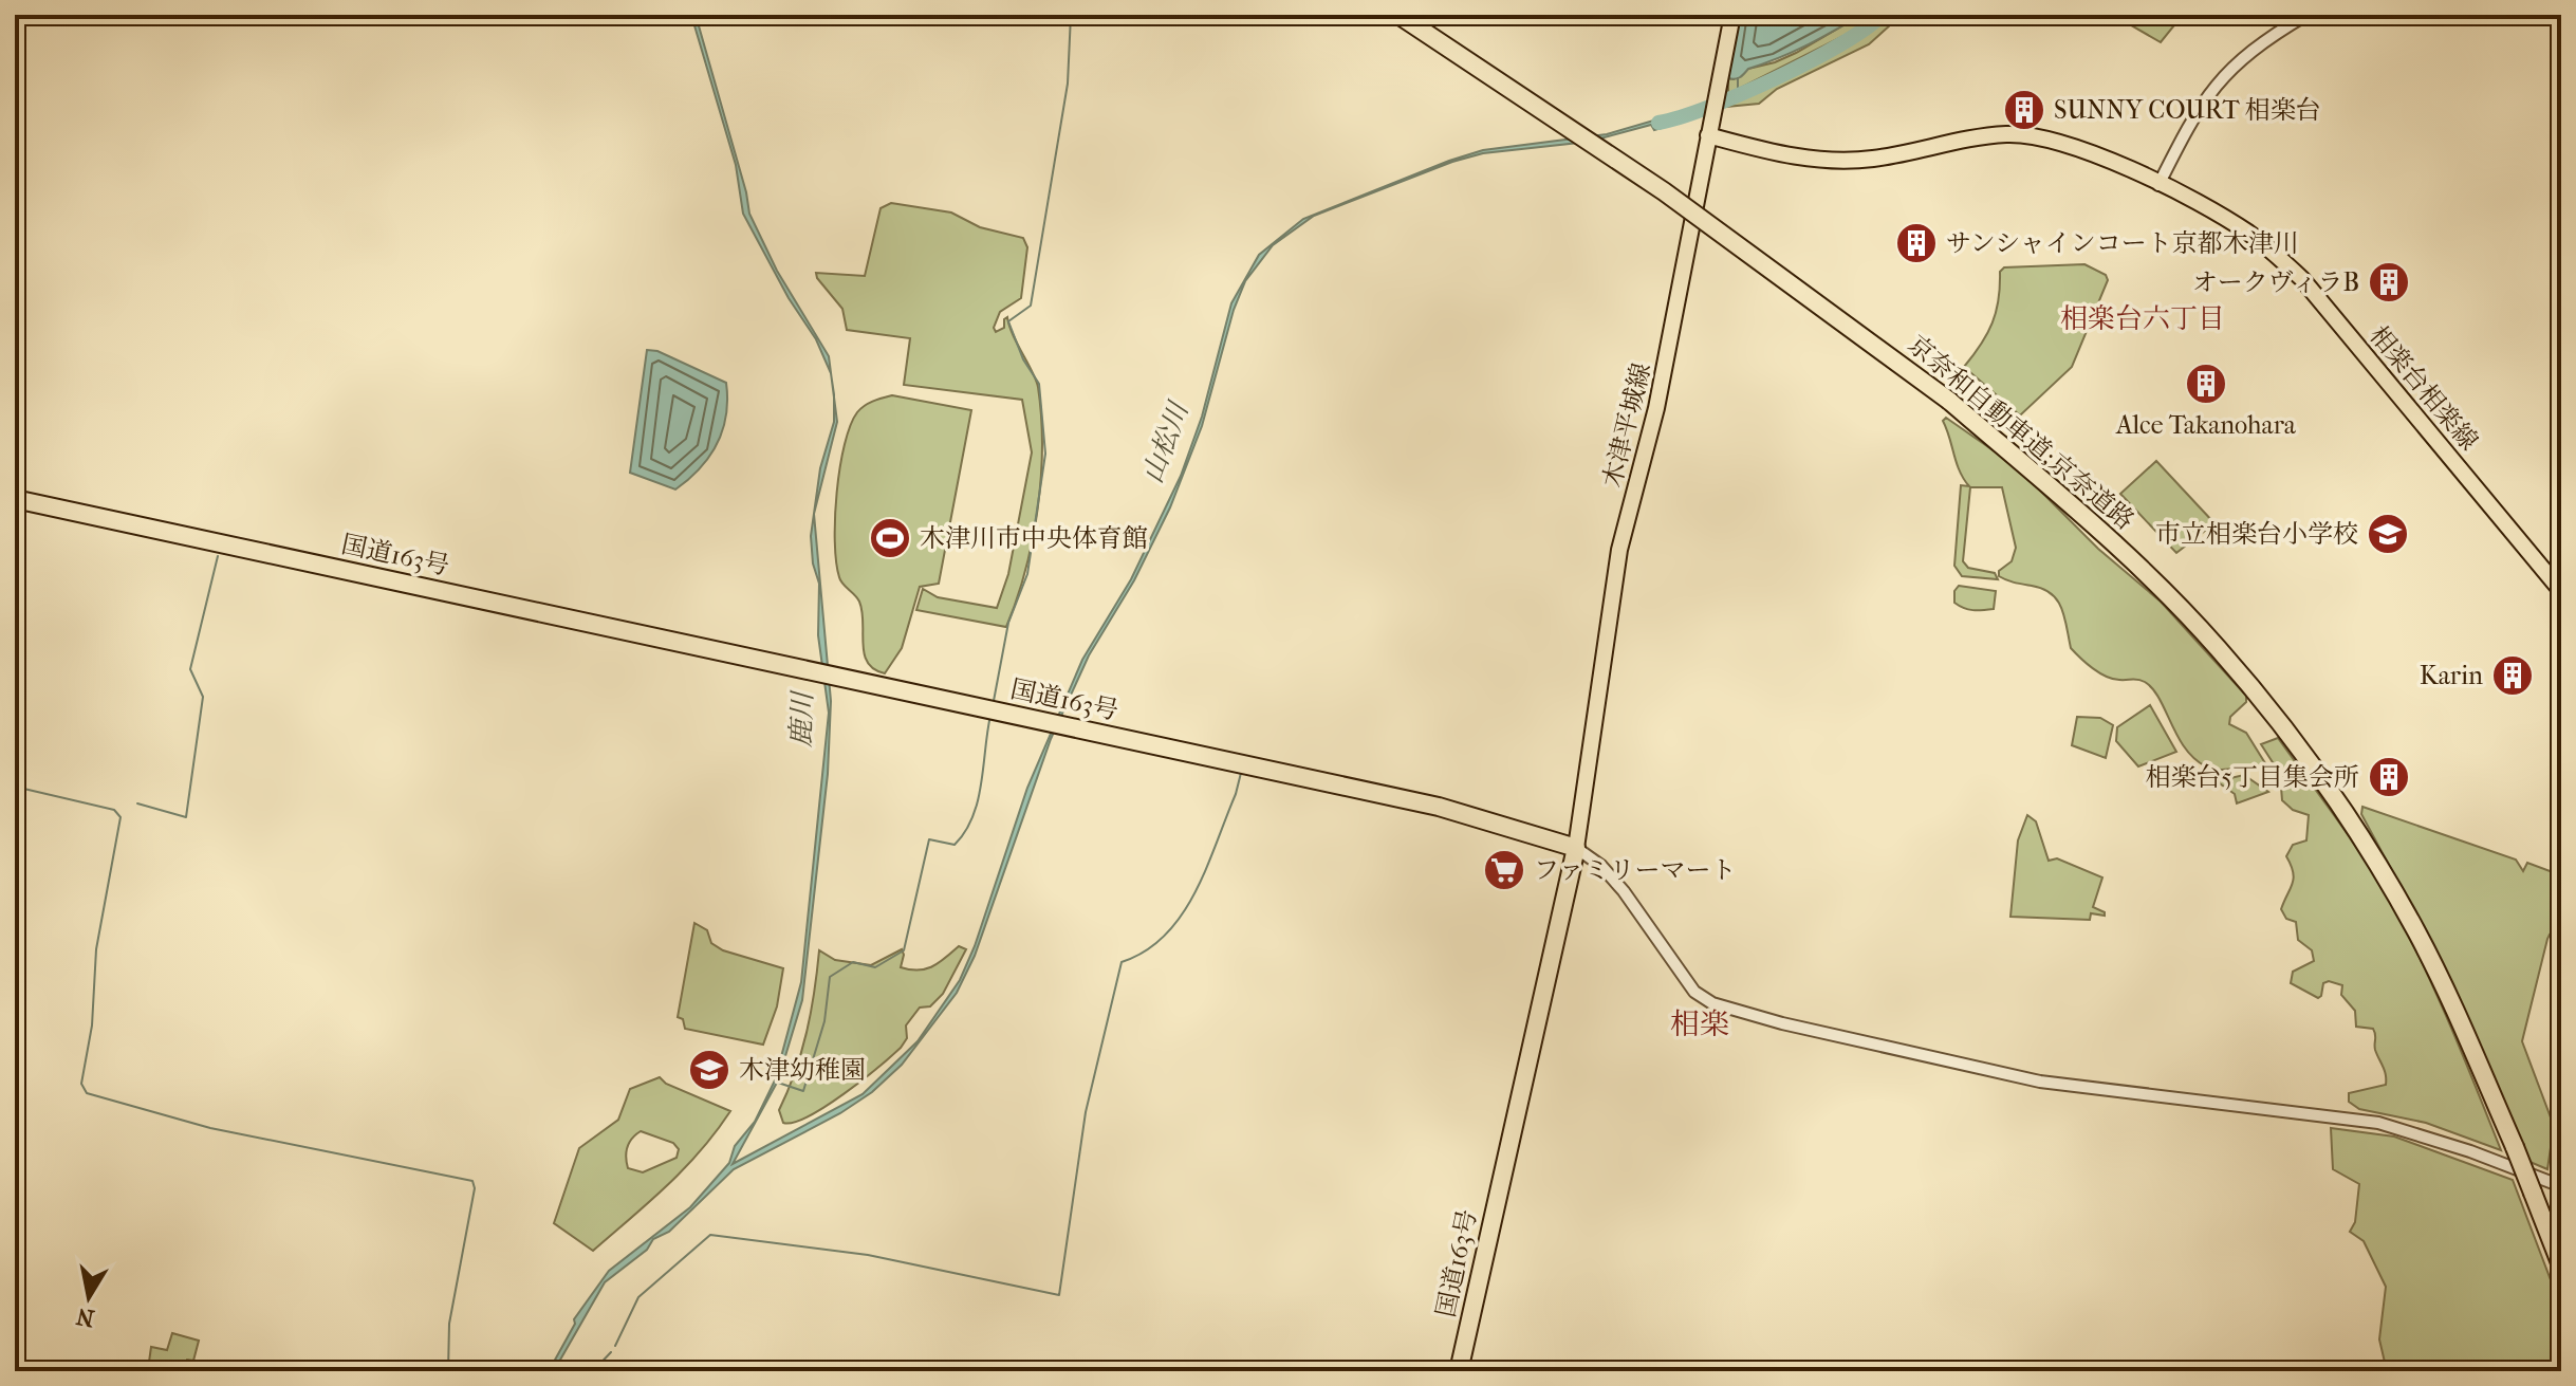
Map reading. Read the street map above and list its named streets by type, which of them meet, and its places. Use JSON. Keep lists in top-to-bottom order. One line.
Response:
{"streets":{"highway":["京奈和自動車道;京奈道路","国道163号"],"main road":["相楽台相楽線","木津平城線"]},"crossings":[["相楽台相楽線","木津平城線"],["木津平城線","国道163号"]],"districts":["相楽台六丁目","相楽"],"water":["山松川","鹿川"],"places":{"building":["SUNNY COURT 相楽台","サンシャインコート京都木津川","オークヴィラB","Alce Takanohara","Karin","相楽台5丁目集会所"],"school or university":["市立相楽台小学校","木津幼稚園"],"sports":["木津川市中央体育館"],"supermarket":["ファミリーマート"]},"north":"bottom"}
